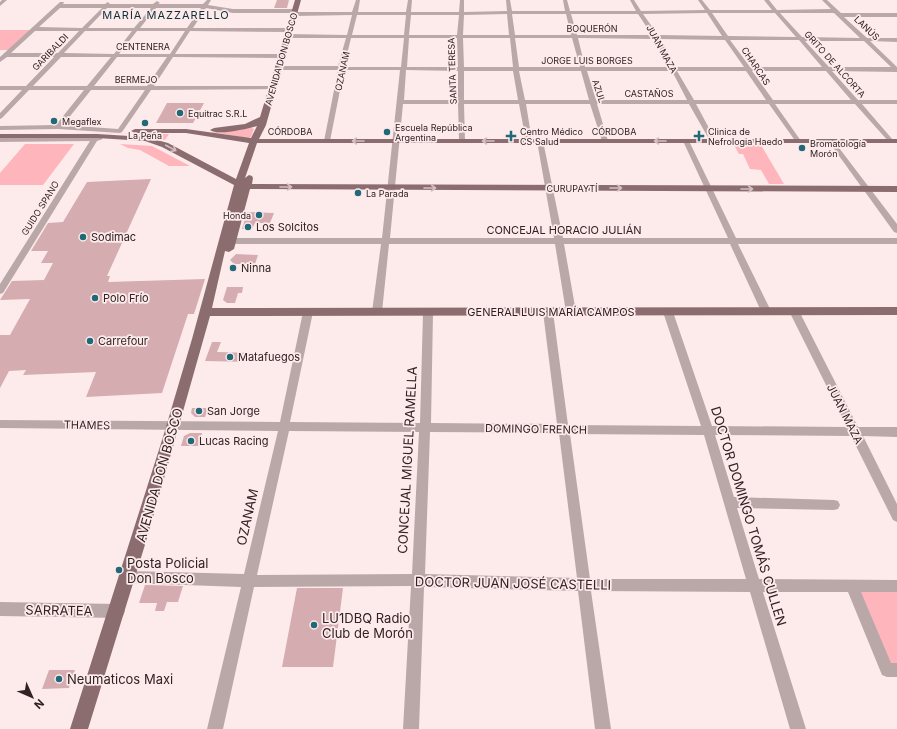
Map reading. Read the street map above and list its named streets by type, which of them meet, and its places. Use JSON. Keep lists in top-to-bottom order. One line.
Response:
{"streets":{"main road":["AVENIDA DON BOSCO","CÓRDOBA","CURUPAYTÍ","GENERAL LUIS MARÍA CAMPOS"],"street":["BOQUERÓN","LANÚS","CENTENERA","JUAN MAZA","GARIBALDI","JORGE LUIS BORGES","GRITO DE ALCORTA","CHARCAS","OZANAM","SANTA TERESA","BERMEJO","AZUL","CASTAÑOS","GUIDO SPANO","CONCEJAL HORACIO JULIÁN","THAMES","DOMINGO FRENCH","CONCEJAL MIGUEL RAMELLA","DOCTOR DOMINGO TOMÁS CULLEN","DOCTOR JUAN JOSÉ CASTELLI","SARRATEA"]},"crossings":[["BOQUERÓN","LANÚS"],["BOQUERÓN","JUAN MAZA"],["BOQUERÓN","GARIBALDI"],["BOQUERÓN","AVENIDA DON BOSCO"],["BOQUERÓN","GRITO DE ALCORTA"],["BOQUERÓN","CHARCAS"],["BOQUERÓN","OZANAM"],["BOQUERÓN","SANTA TERESA"],["BOQUERÓN","AZUL"],["LANÚS","JORGE LUIS BORGES"],["CENTENERA","GARIBALDI"],["CENTENERA","AVENIDA DON BOSCO"],["JUAN MAZA","JORGE LUIS BORGES"],["JUAN MAZA","CASTAÑOS"],["JUAN MAZA","CÓRDOBA"],["JUAN MAZA","GENERAL LUIS MARÍA CAMPOS"],["JUAN MAZA","DOMINGO FRENCH"],["GARIBALDI","BERMEJO"],["AVENIDA DON BOSCO","JORGE LUIS BORGES"],["AVENIDA DON BOSCO","BERMEJO"],["AVENIDA DON BOSCO","CÓRDOBA"],["AVENIDA DON BOSCO","CURUPAYTÍ"],["AVENIDA DON BOSCO","CONCEJAL HORACIO JULIÁN"],["AVENIDA DON BOSCO","GENERAL LUIS MARÍA CAMPOS"],["AVENIDA DON BOSCO","THAMES"],["AVENIDA DON BOSCO","DOMINGO FRENCH"],["AVENIDA DON BOSCO","DOCTOR JUAN JOSÉ CASTELLI"],["AVENIDA DON BOSCO","SARRATEA"],["JORGE LUIS BORGES","GRITO DE ALCORTA"],["JORGE LUIS BORGES","CHARCAS"],["JORGE LUIS BORGES","OZANAM"],["JORGE LUIS BORGES","SANTA TERESA"],["JORGE LUIS BORGES","AZUL"],["GRITO DE ALCORTA","CASTAÑOS"],["GRITO DE ALCORTA","CÓRDOBA"],["CHARCAS","CASTAÑOS"],["CHARCAS","CÓRDOBA"],["OZANAM","CÓRDOBA"],["OZANAM","GENERAL LUIS MARÍA CAMPOS"],["OZANAM","DOMINGO FRENCH"],["OZANAM","DOCTOR JUAN JOSÉ CASTELLI"],["SANTA TERESA","CASTAÑOS"],["SANTA TERESA","CÓRDOBA"],["AZUL","CASTAÑOS"],["AZUL","CÓRDOBA"],["GENERAL LUIS MARÍA CAMPOS","CONCEJAL MIGUEL RAMELLA"],["GENERAL LUIS MARÍA CAMPOS","DOCTOR DOMINGO TOMÁS CULLEN"],["THAMES","DOMINGO FRENCH"],["DOMINGO FRENCH","CONCEJAL MIGUEL RAMELLA"],["DOMINGO FRENCH","DOCTOR DOMINGO TOMÁS CULLEN"],["CONCEJAL MIGUEL RAMELLA","DOCTOR JUAN JOSÉ CASTELLI"],["DOCTOR DOMINGO TOMÁS CULLEN","DOCTOR JUAN JOSÉ CASTELLI"]],"one_way":["CURUPAYTÍ"],"districts":["MARÍA MAZZARELLO"],"places":{"other":["Equitrac S.R.L","Megaflex","La Peña","Escuela República Argentina","Bromatología Morón","La Parada","Honda","Los Solcitos","Sodimac","Ninna","Polo Frío","Carrefour","Matafuegos","San Jorge","Lucas Racing","Posta Policial Don Bosco","LU1DBQ Radio Club de Morón","Neumaticos Maxi"],"health":["Centro Médico CS Salud","Clinica de Nefrologia Haedo"]},"north":"bottom right"}
